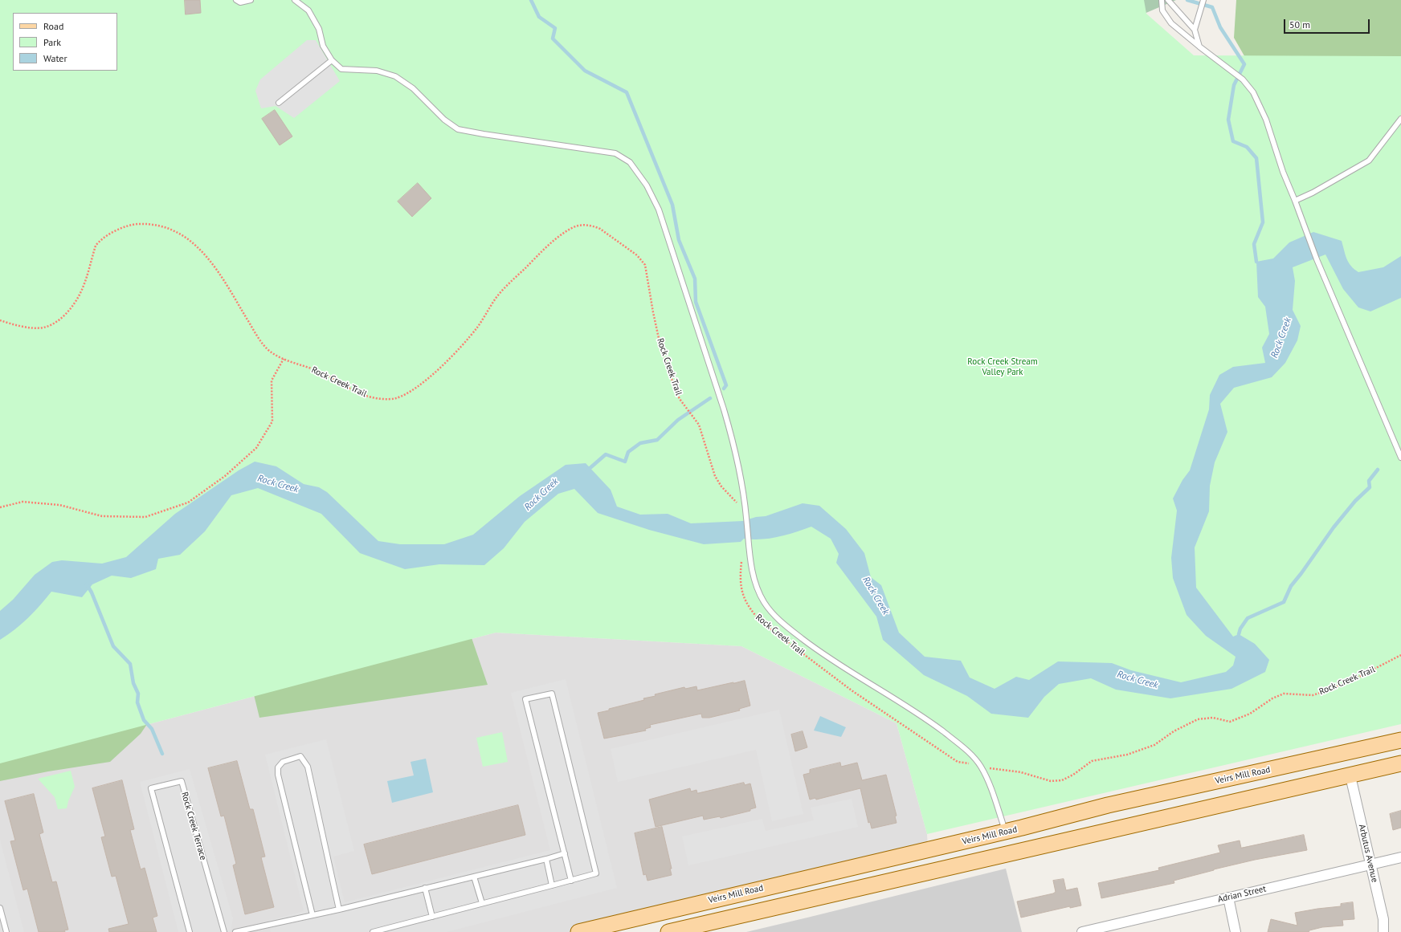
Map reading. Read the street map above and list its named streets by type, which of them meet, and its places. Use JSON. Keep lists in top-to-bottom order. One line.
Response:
{"streets":{"main road":["Veirs Mill Road"],"street":["Arbutus Avenue","Adrian Street"],"lane":["Rock Creek Terrace"],"path":["Rock Creek Trail"]},"crossings":[["Arbutus Avenue","Adrian Street"]],"water":["Rock Creek"],"parks":["Rock Creek Stream Valley Park"],"legend":["Road","Park","Water"],"scale_bar":"50 m"}
